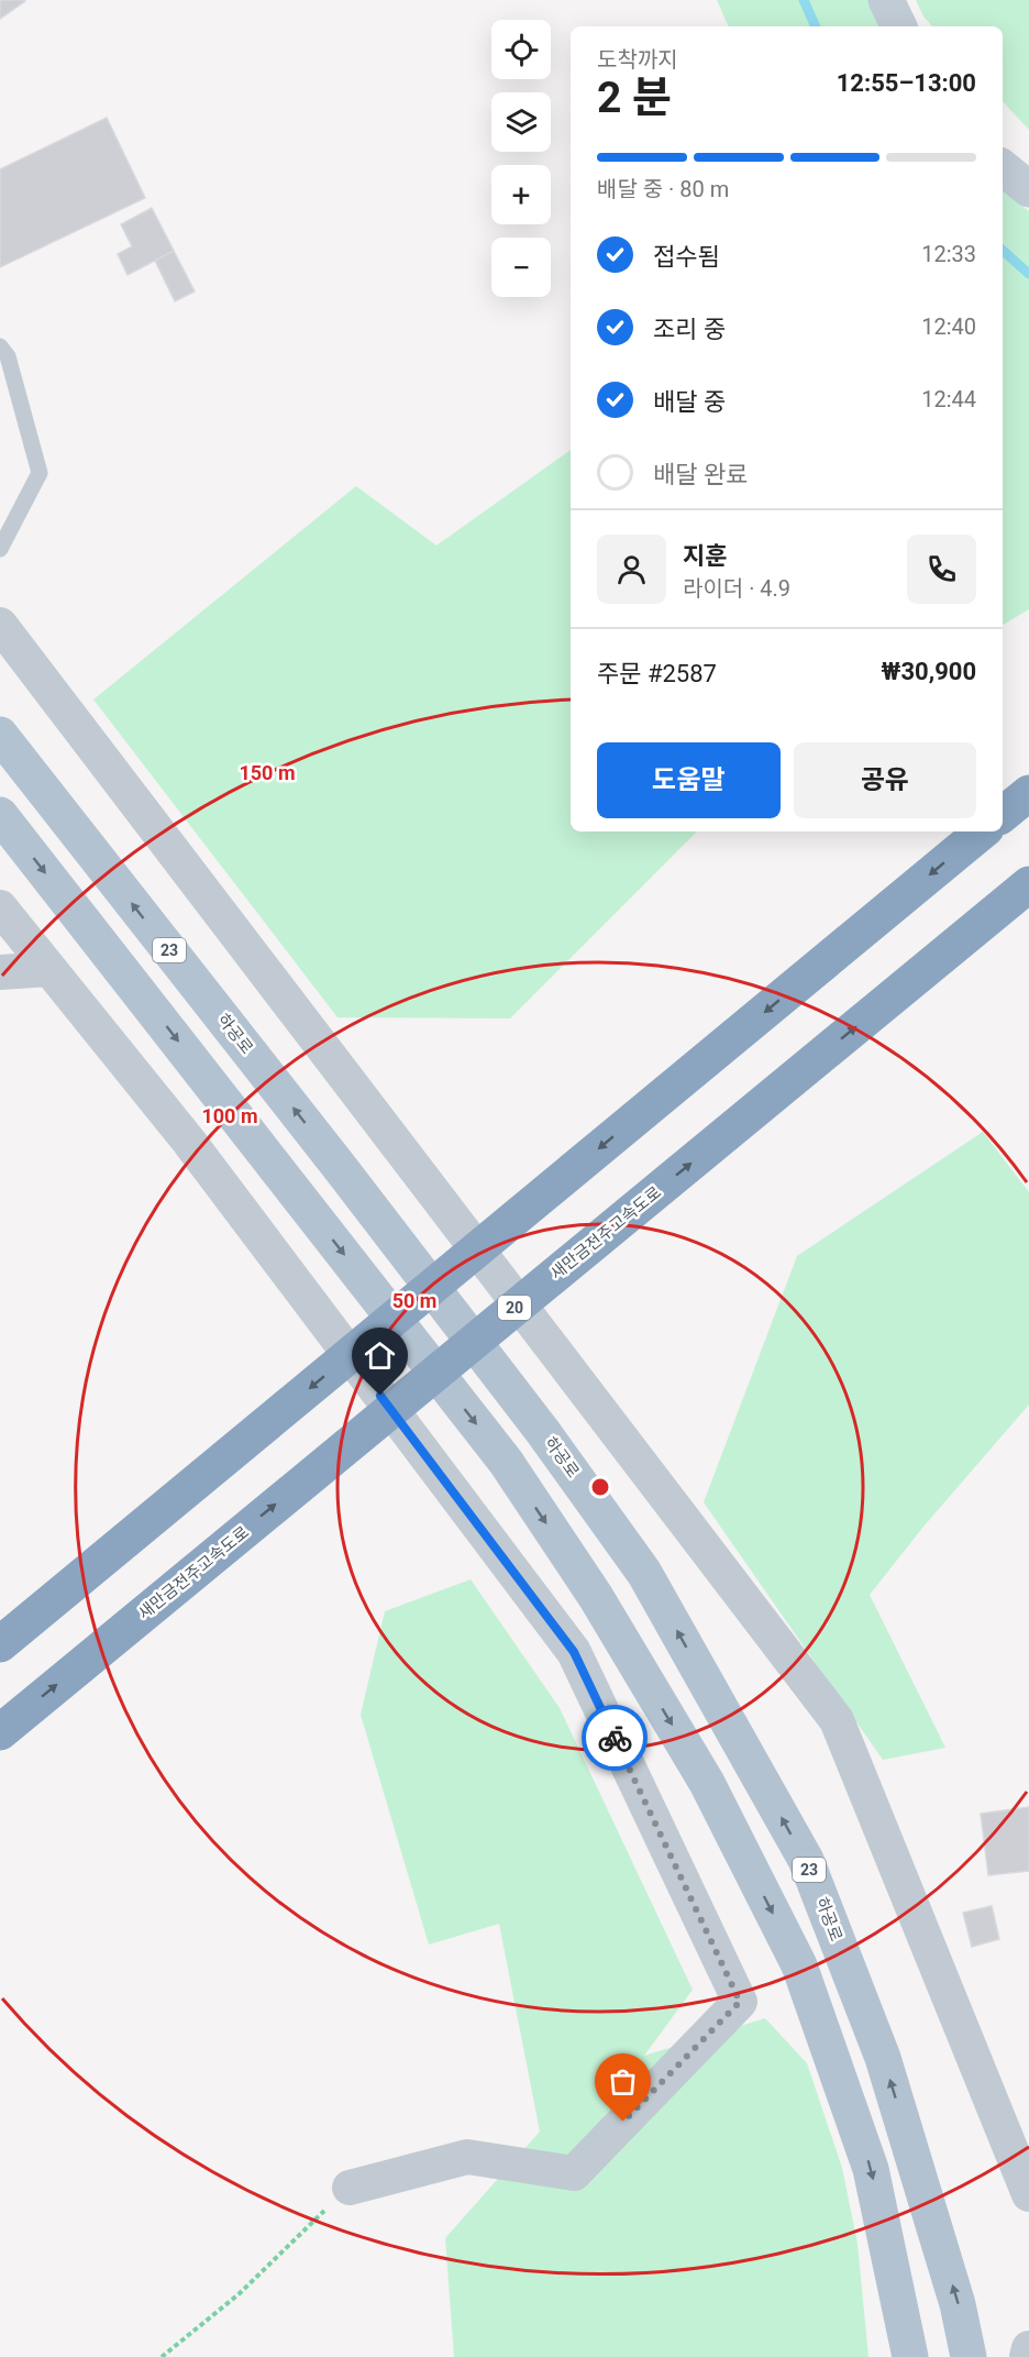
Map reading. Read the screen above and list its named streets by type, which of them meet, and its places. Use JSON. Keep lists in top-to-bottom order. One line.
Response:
{"streets":{"highway":["새만금전주고속도로","20"],"main road":["23","하공로"]},"page":{"map_buttons":["+","−"],"heading":["2 분","도착까지","12:55–13:00"],"panel":["지훈","라이더 · 4.9","주문 #2587","₩30,900"],"bar":"배달 중 · 80 m","list":[["접수됨","12:33"],["조리 중","12:40"],["배달 중","12:44"],"배달 완료"],"buttons":["도움말","공유"]},"rings":["150 m","100 m","50 m"]}
